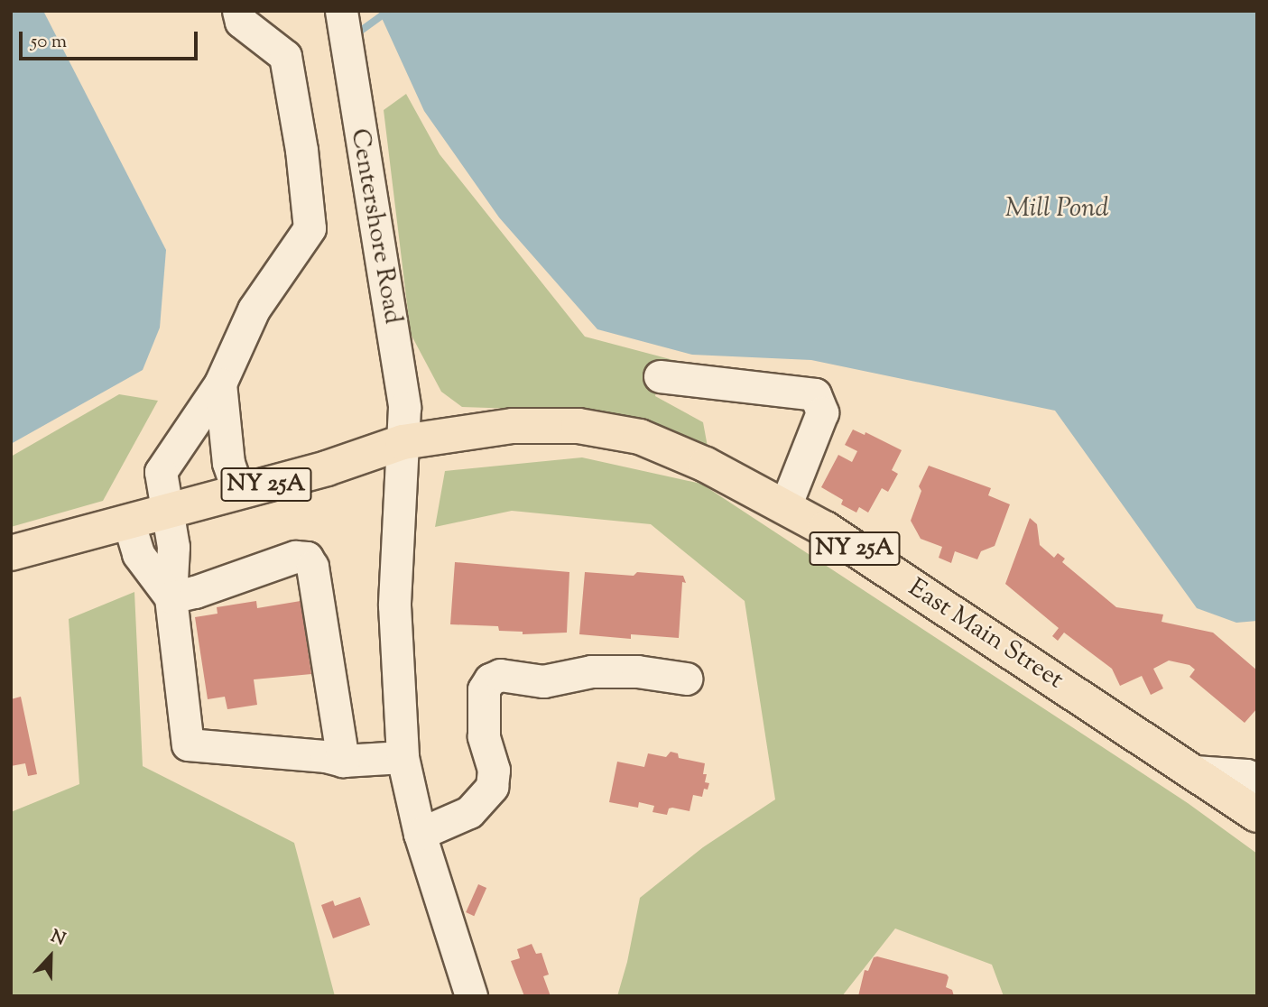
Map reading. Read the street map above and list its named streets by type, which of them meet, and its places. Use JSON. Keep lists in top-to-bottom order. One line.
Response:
{"streets":{"main road":["NY 25A","East Main Street"],"street":["Centershore Road"]},"crossings":[["Centershore Road","East Main Street"]],"water":["Mill Pond"],"scale_bar":"50 m","north":"top"}
